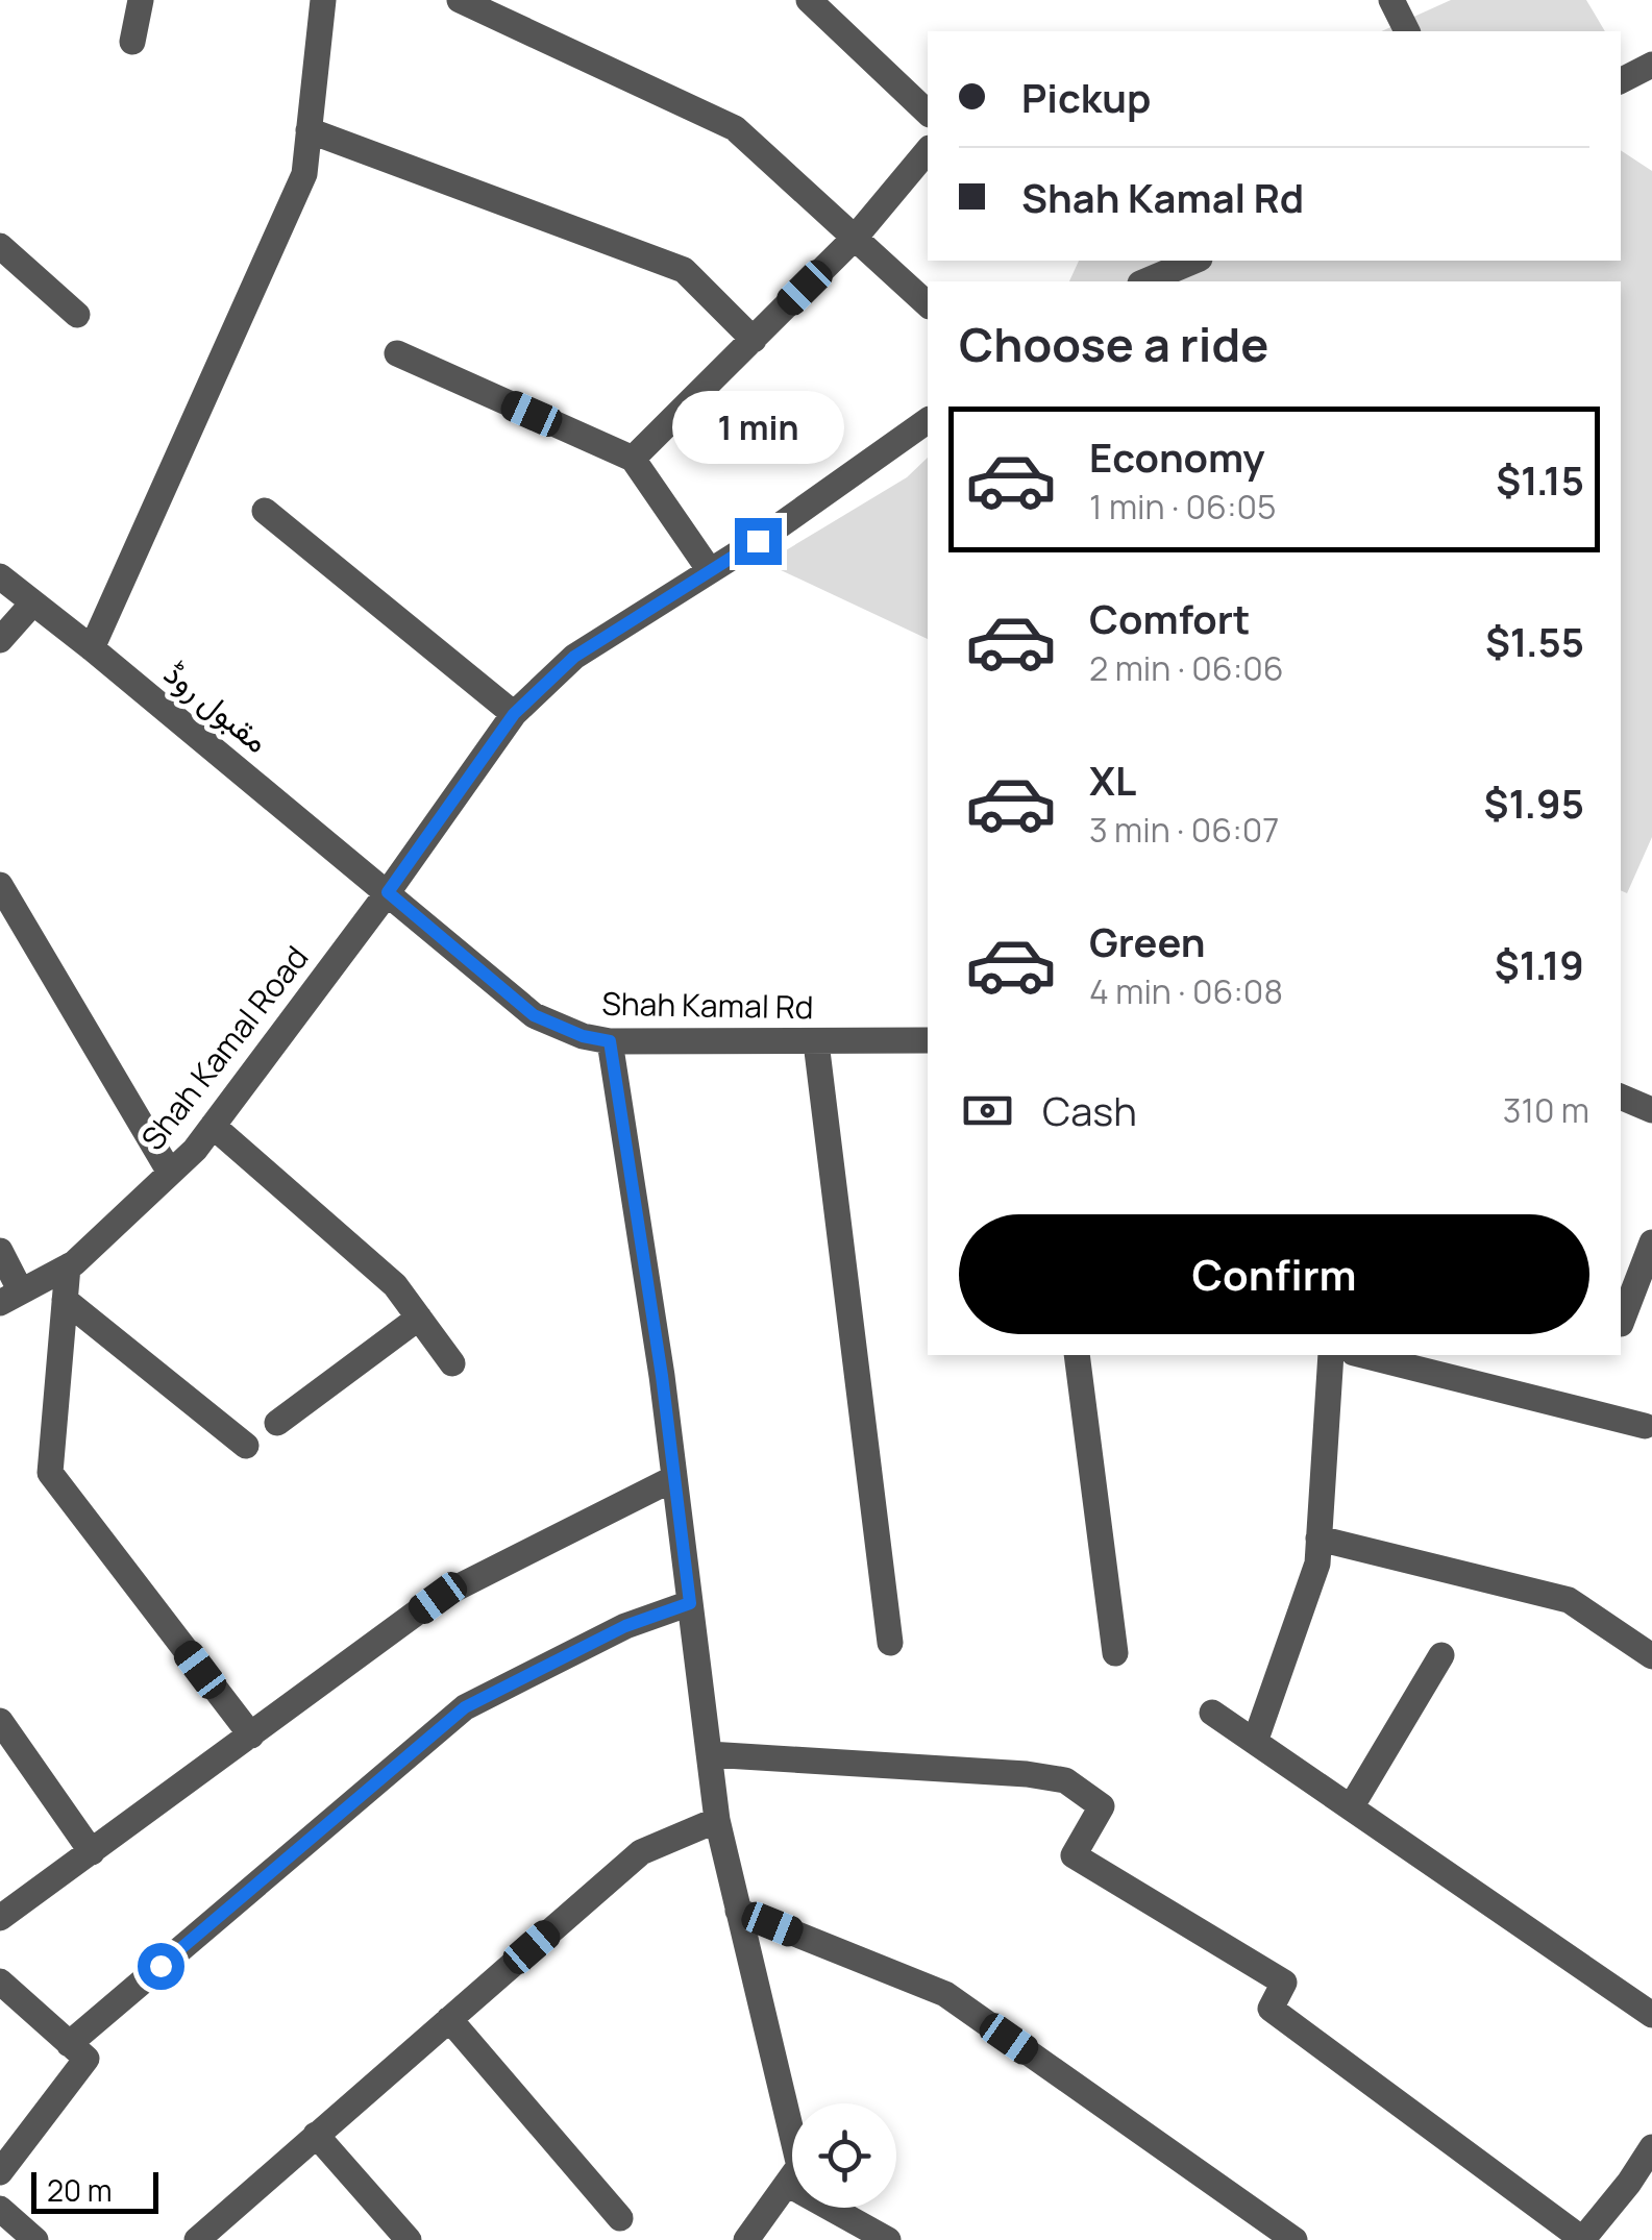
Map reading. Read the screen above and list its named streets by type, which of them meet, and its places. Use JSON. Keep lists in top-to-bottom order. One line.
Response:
{"streets":{"street":["مقبول روڈ","Shah Kamal Rd","Shah Kamal Road"]},"crossings":[["مقبول روڈ","Shah Kamal Rd"],["مقبول روڈ","Shah Kamal Road"],["Shah Kamal Rd","Shah Kamal Road"]],"scale_bar":"20 m","page":{"banner":["Pickup","Shah Kamal Rd"],"heading":"Choose a ride","bubble":"1 min","list":[{"name":"Economy","note":"1 min · 06:05","value":"$1.15"},{"name":"Comfort","note":"2 min · 06:06","value":"$1.55"},{"name":"XL","note":"3 min · 06:07","value":"$1.95"},{"name":"Green","note":"4 min · 06:08","value":"$1.19"}],"pay":["Cash","310 m"],"buttons":"Confirm","scale":"20 m"}}
